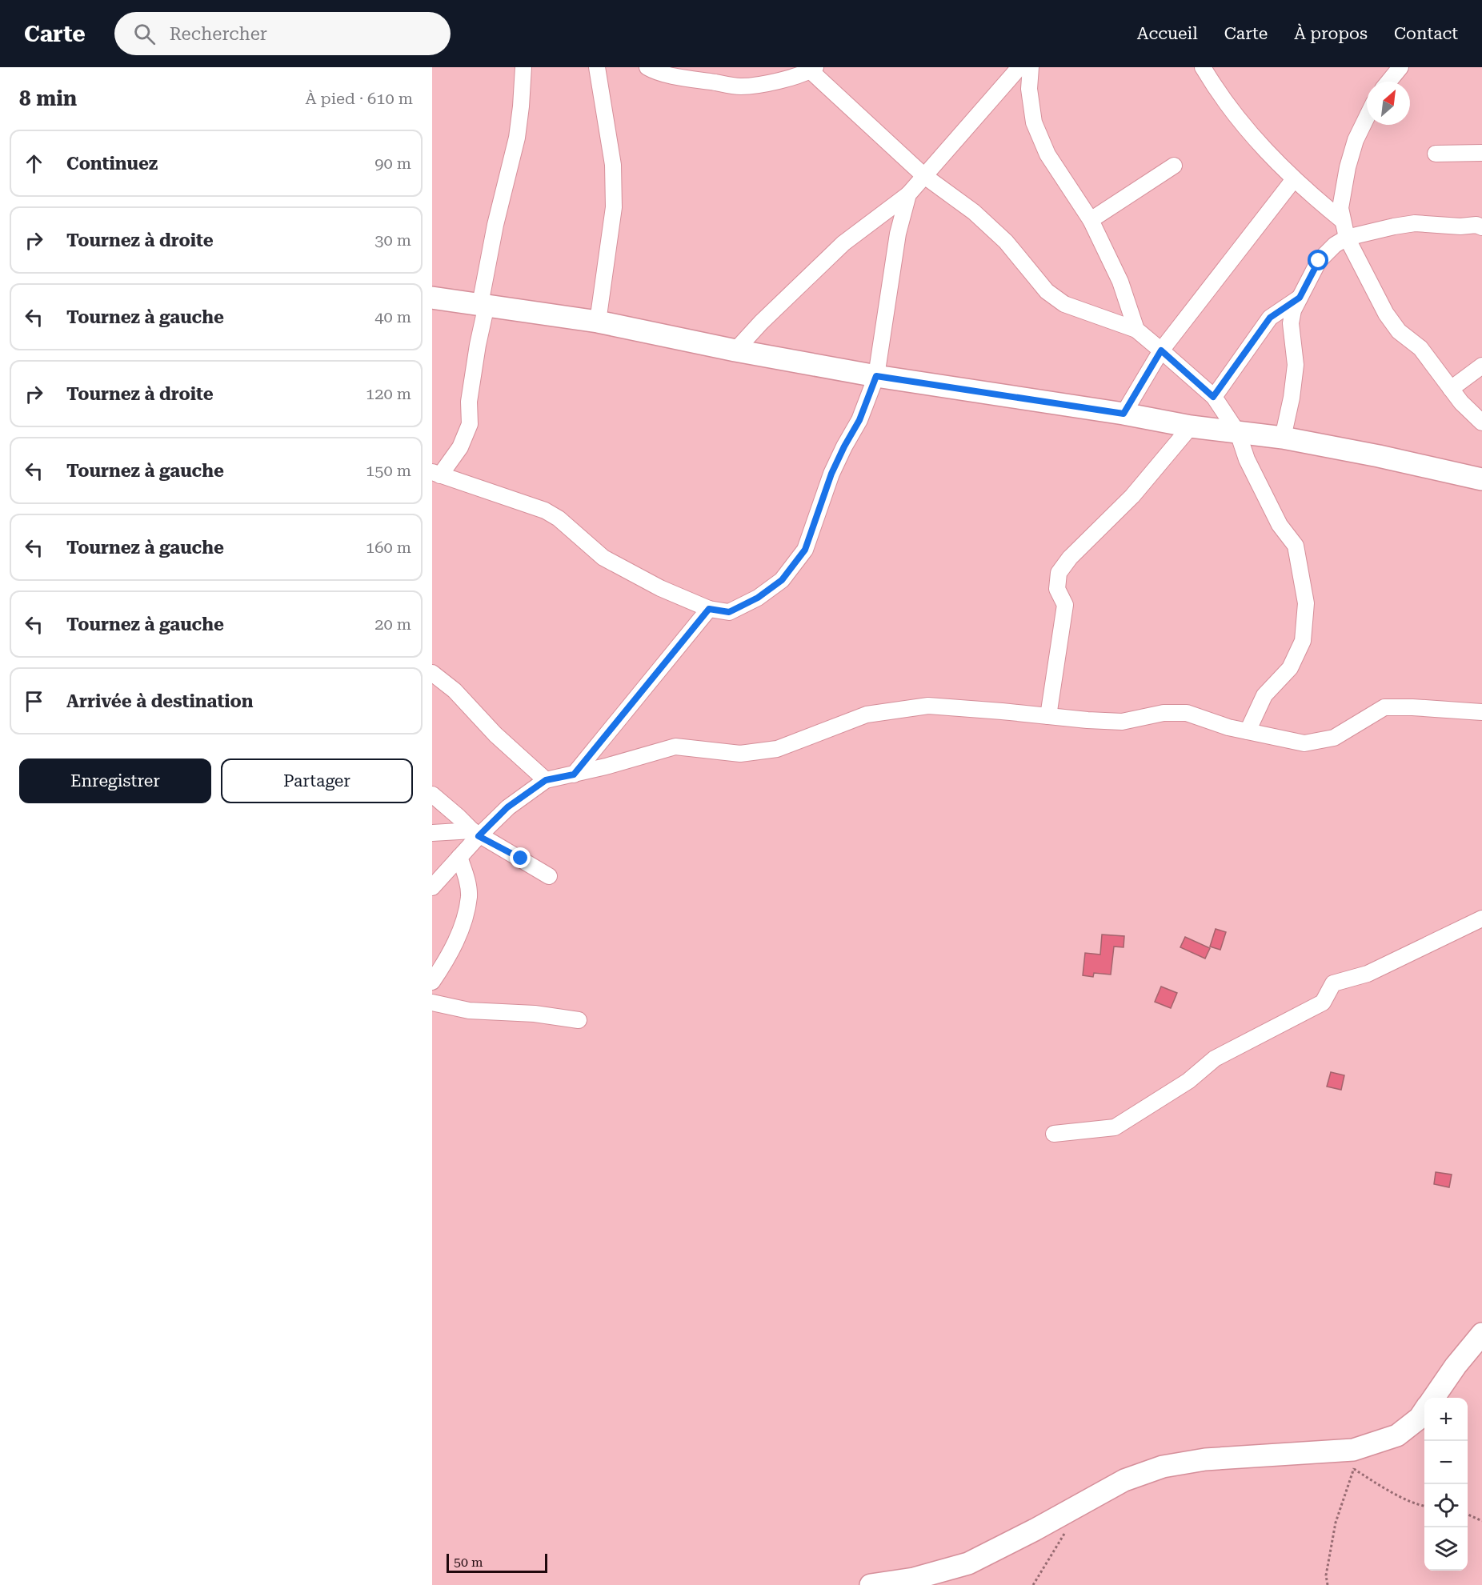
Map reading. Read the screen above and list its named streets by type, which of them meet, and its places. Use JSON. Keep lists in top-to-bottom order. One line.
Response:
{"scale_bar":"50 m","north":"top right","page":{"header":"Carte","search":"Rechercher","nav":["Accueil","Carte","À propos","Contact"],"heading":["8 min","À pied · 610 m"],"list":[["Continuez","90 m"],["Tournez à droite","30 m"],["Tournez à gauche","40 m"],["Tournez à droite","120 m"],["Tournez à gauche","150 m"],["Tournez à gauche","160 m"],["Tournez à gauche","20 m"],"Arrivée à destination"],"buttons":["Enregistrer","Partager"],"map_buttons":["+","−"],"scale":"50 m"}}
